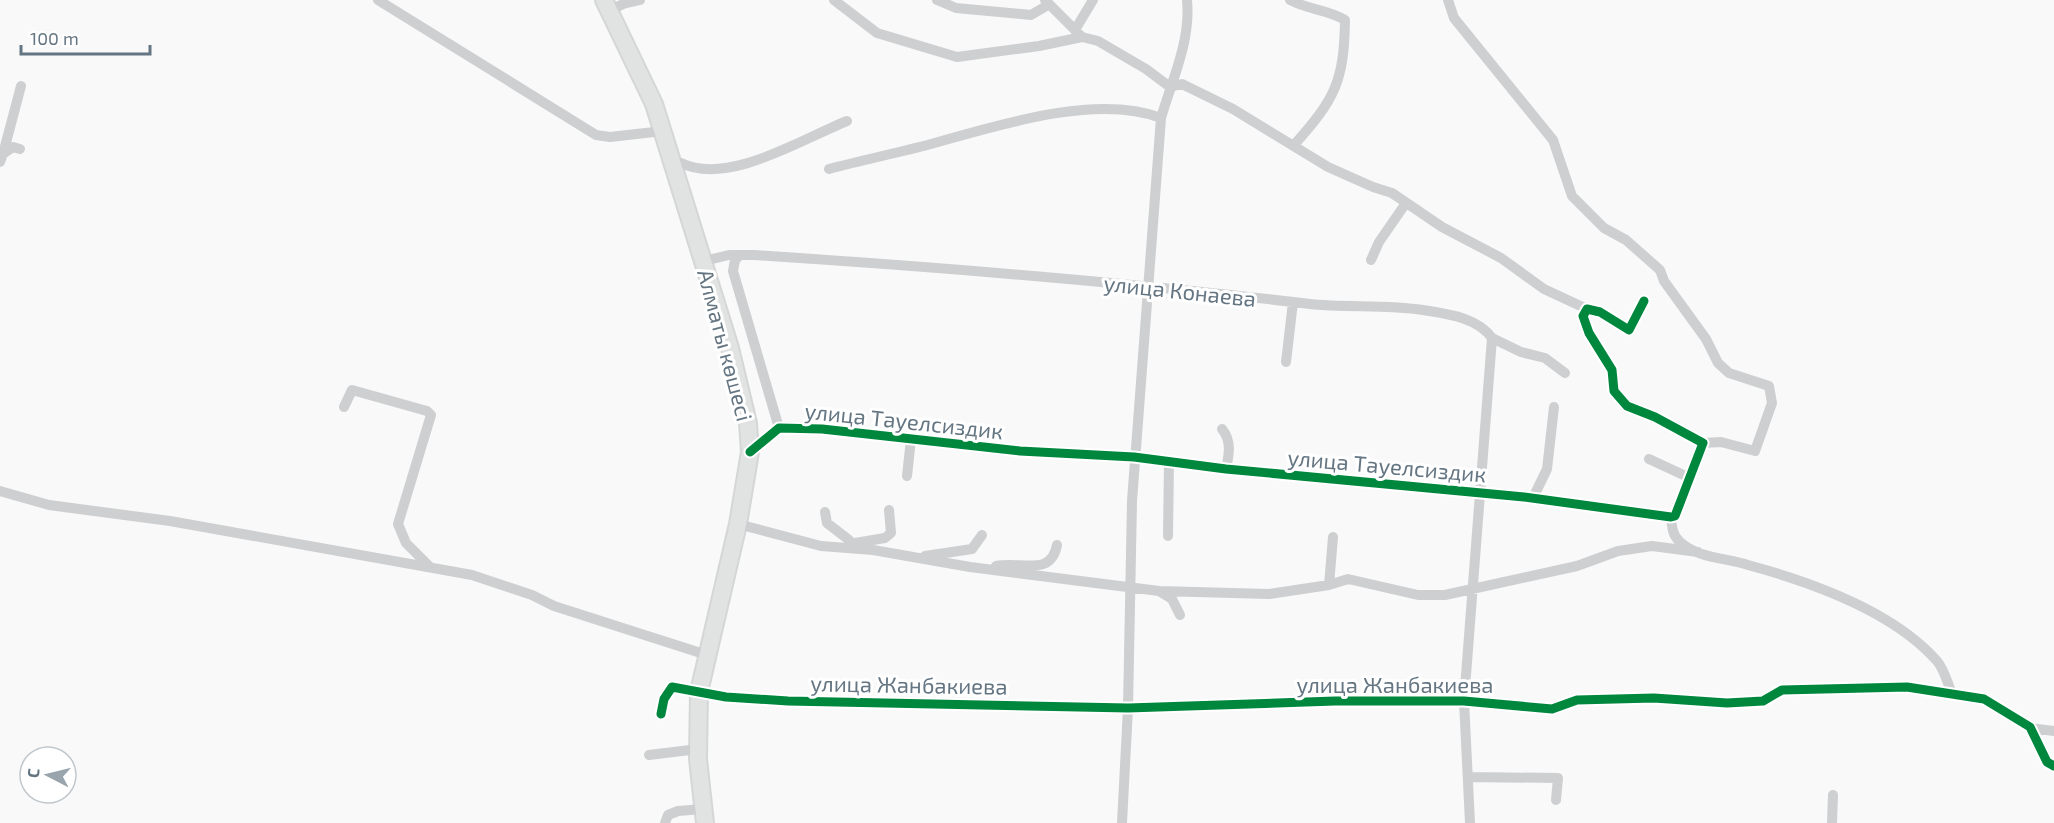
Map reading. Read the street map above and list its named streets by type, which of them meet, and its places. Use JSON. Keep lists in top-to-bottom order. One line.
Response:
{"streets":{"main road":["Алматы көшесі"],"street":["улица Конаева","улица Тауелсиздик","улица Жанбакиева"]},"crossings":[["улица Конаева","Алматы көшесі"],["Алматы көшесі","улица Тауелсиздик"],["Алматы көшесі","улица Жанбакиева"]],"scale_bar":"100 m","north":"left"}
